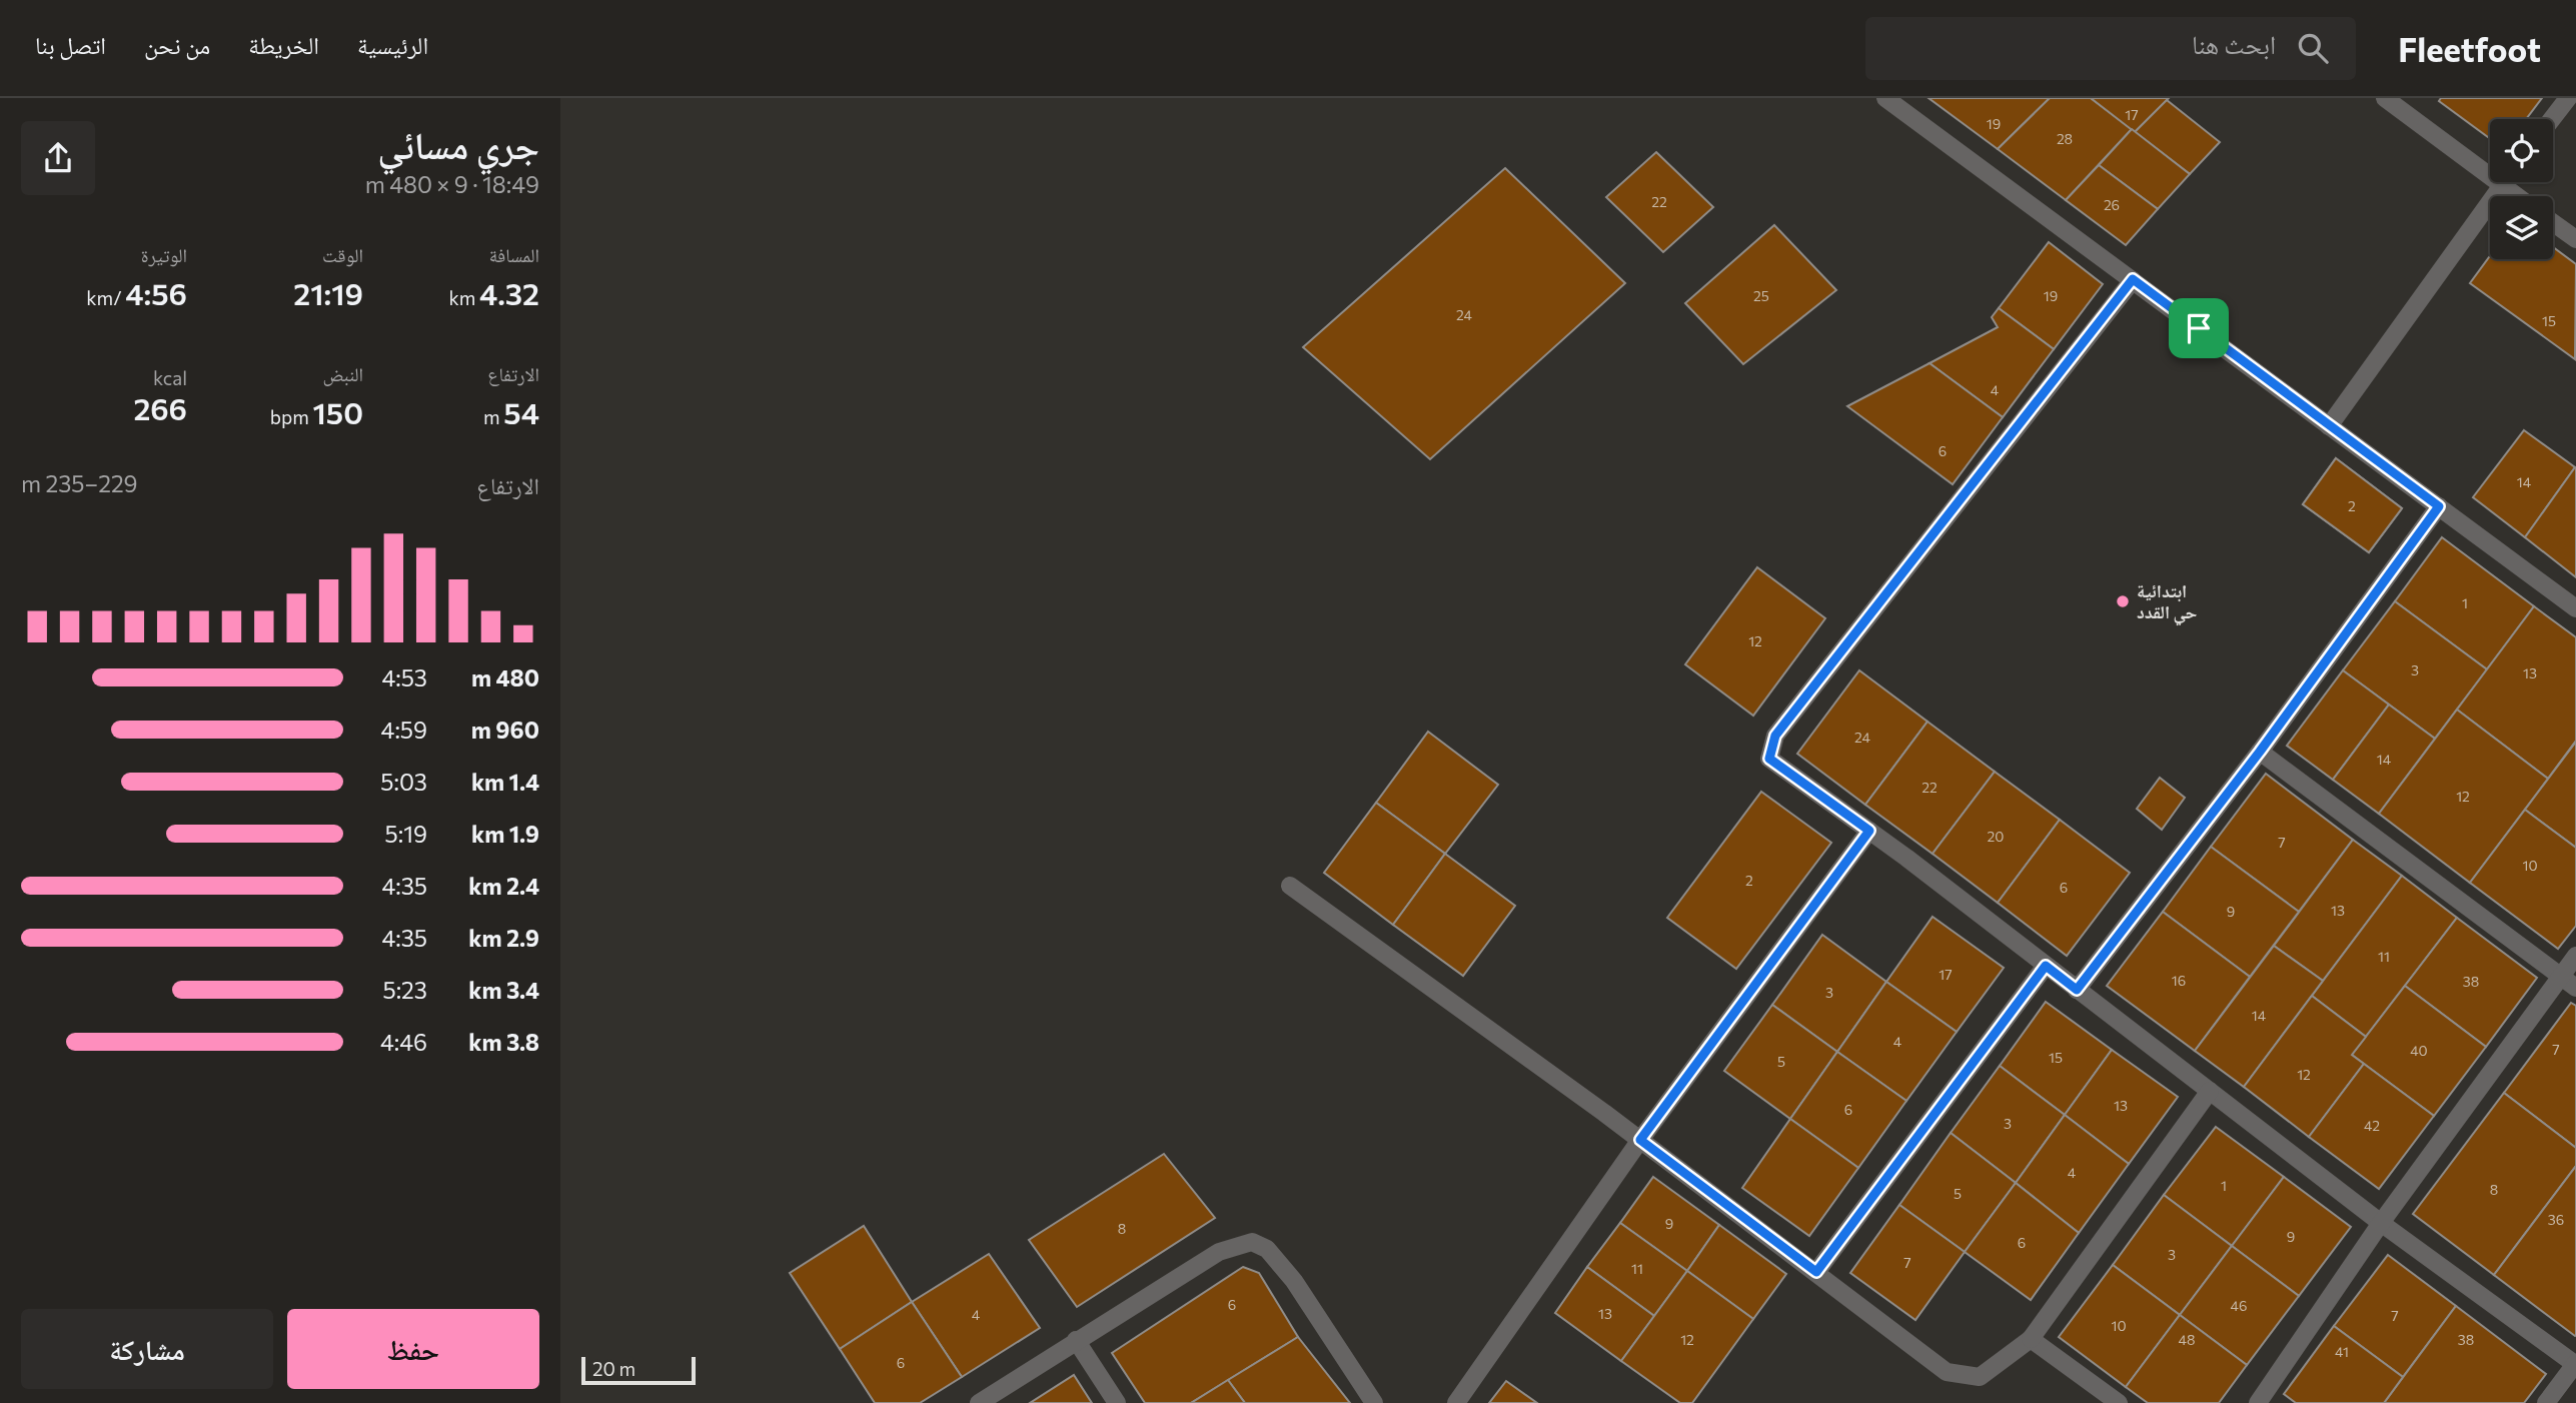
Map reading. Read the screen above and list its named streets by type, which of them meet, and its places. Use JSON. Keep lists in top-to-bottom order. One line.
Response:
{"places":["ابتدائية حي القدد"],"house_numbers":["17","19","28","22","26","25","19","24","15","4","6","14","2","1","12","3","13","24","14","22","12","20","7","10","2","6","13","9","11","17","16","38","3","14","4","7","40","15","5","12","13","6","3","42","4","1","8","5","36","9","8","9","6","3","7","11","6","46","13","4","7","10","12","48","38","41","6"],"scale_bar":"20 m","page":{"header":"Fleetfoot","search":"ابحث هنا","nav":["الرئيسية","الخريطة","من نحن","اتصل بنا"],"heading":["جري مسائي","18:49 · 9 × 480 m"],"stats":[["المسافة","4.32 km"],["الوقت","21:19"],["الوتيرة","4:56 /km"],["الارتفاع","54 m"],["النبض","150 bpm"],["kcal","266"]],"chart":["الارتفاع","229–235 m"],"list":[{"name":"480 m","note":"4:53"},{"name":"960 m","note":"4:59"},{"name":"1.4 km","note":"5:03"},{"name":"1.9 km","note":"5:19"},{"name":"2.4 km","note":"4:35"},{"name":"2.9 km","note":"4:35"},{"name":"3.4 km","note":"5:23"},{"name":"3.8 km","note":"4:46"}],"buttons":["حفظ","مشاركة"],"scale":"20 m"}}
